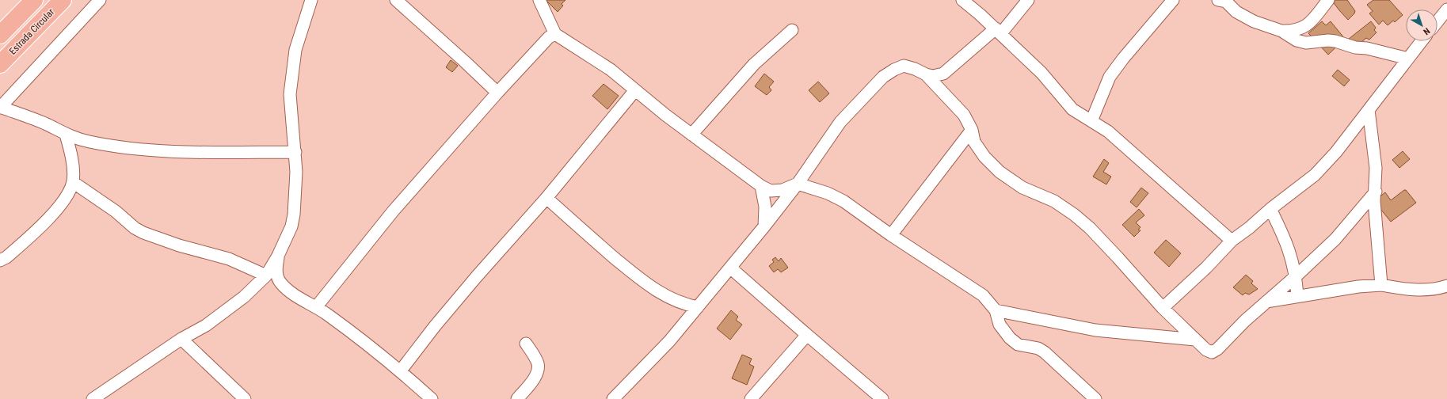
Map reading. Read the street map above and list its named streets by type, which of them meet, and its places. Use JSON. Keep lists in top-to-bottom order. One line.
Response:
{"streets":{"main road":["Estrada Circular"]},"north":"bottom right"}
